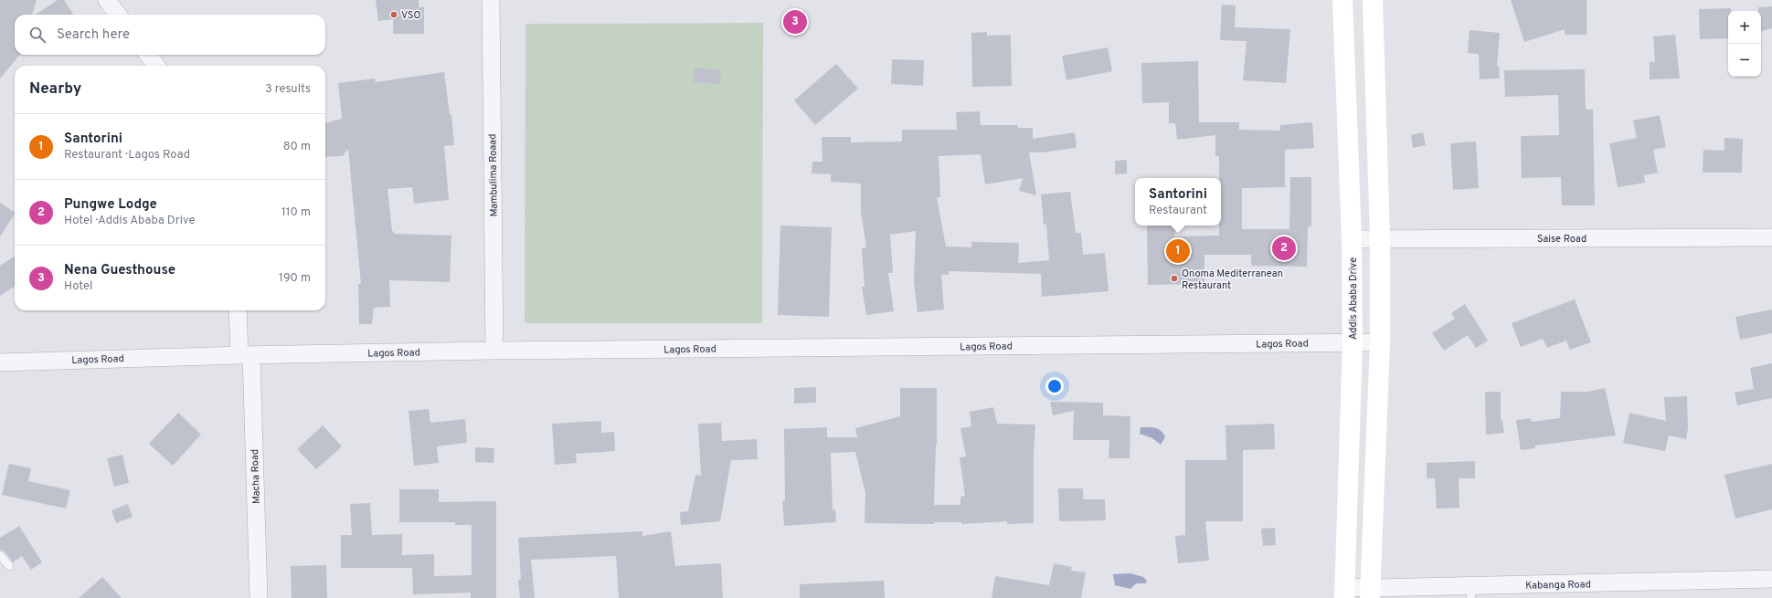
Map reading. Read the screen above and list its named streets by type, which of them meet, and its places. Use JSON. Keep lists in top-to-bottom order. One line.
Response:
{"streets":{"main road":["Addis Ababa Drive"],"street":["Mambulima Roaad","Saise Road","Lagos Road","Macha Road","Kabanga Road"]},"crossings":[["Mambulima Roaad","Lagos Road"],["Saise Road","Addis Ababa Drive"],["Addis Ababa Drive","Lagos Road"],["Addis Ababa Drive","Kabanga Road"],["Lagos Road","Macha Road"]],"places":["VSO","Onoma Mediterranean Restaurant"],"page":{"pins":["3","2","1"],"map_buttons":["+","−"],"search":"Search here","heading":["Nearby","3 results"],"list":[{"mark":"1","name":"Santorini","note":"Restaurant · Lagos Road","value":"80 m"},{"mark":"2","name":"Pungwe Lodge","note":"Hotel · Addis Ababa Drive","value":"110 m"},{"mark":"3","name":"Nena Guesthouse","note":"Hotel","value":"190 m"}],"popup":["Santorini","Restaurant"]}}
